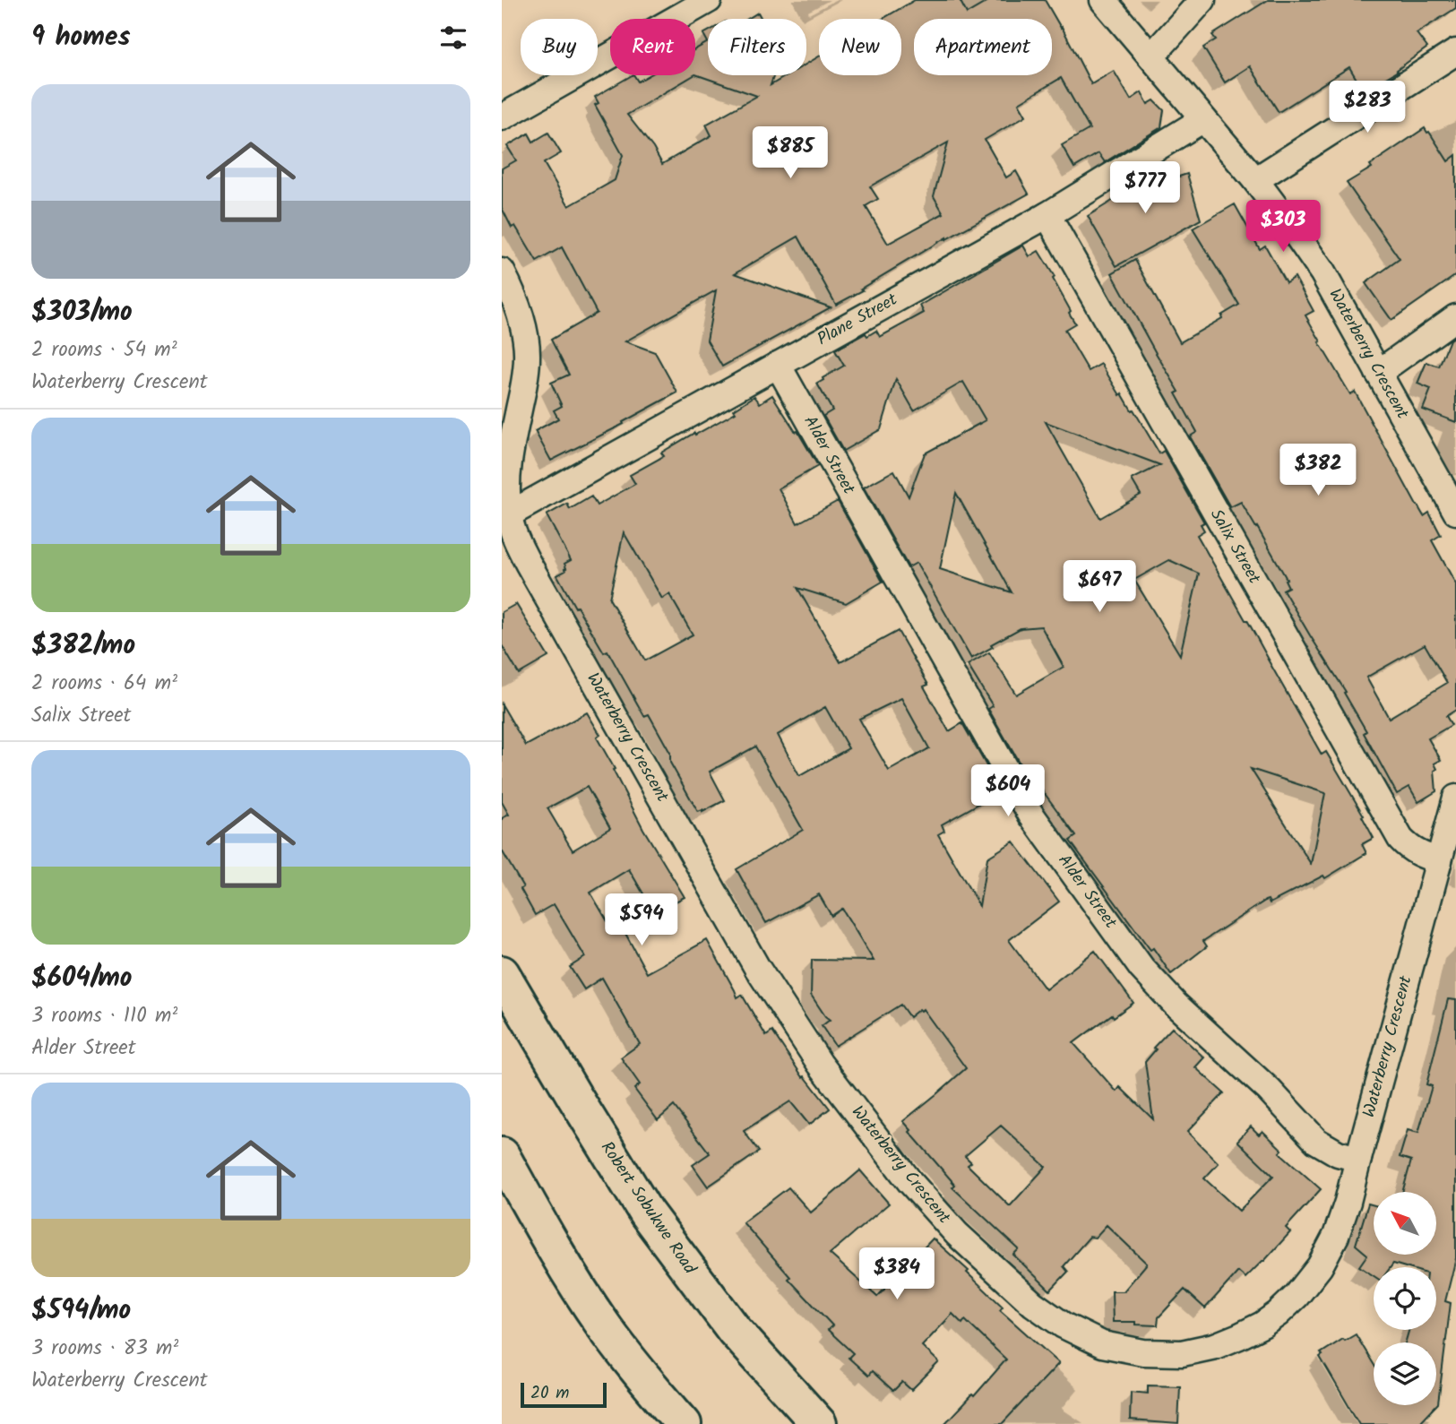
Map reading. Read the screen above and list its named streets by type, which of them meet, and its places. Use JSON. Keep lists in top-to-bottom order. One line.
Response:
{"streets":{"main road":["Robert Sobukwe Road"],"street":["Plane Street","Waterberry Crescent","Alder Street","Salix Street"]},"crossings":[["Plane Street","Waterberry Crescent"],["Plane Street","Alder Street"],["Plane Street","Salix Street"],["Waterberry Crescent","Alder Street"],["Waterberry Crescent","Salix Street"]],"scale_bar":"20 m","north":"top left","page":{"heading":"9 homes","chip":["Buy","Rent","Filters","New","Apartment"],"list":[{"name":"$303/mo","note":"2 rooms · 54 m² · Waterberry Crescent"},{"name":"$382/mo","note":"2 rooms · 64 m² · Salix Street"},{"name":"$604/mo","note":"3 rooms · 110 m² · Alder Street"},{"name":"$594/mo","note":"3 rooms · 83 m² · Waterberry Crescent"}],"price":["$283","$885","$777","$303","$382","$697","$604","$594","$384"],"scale":"20 m"}}
